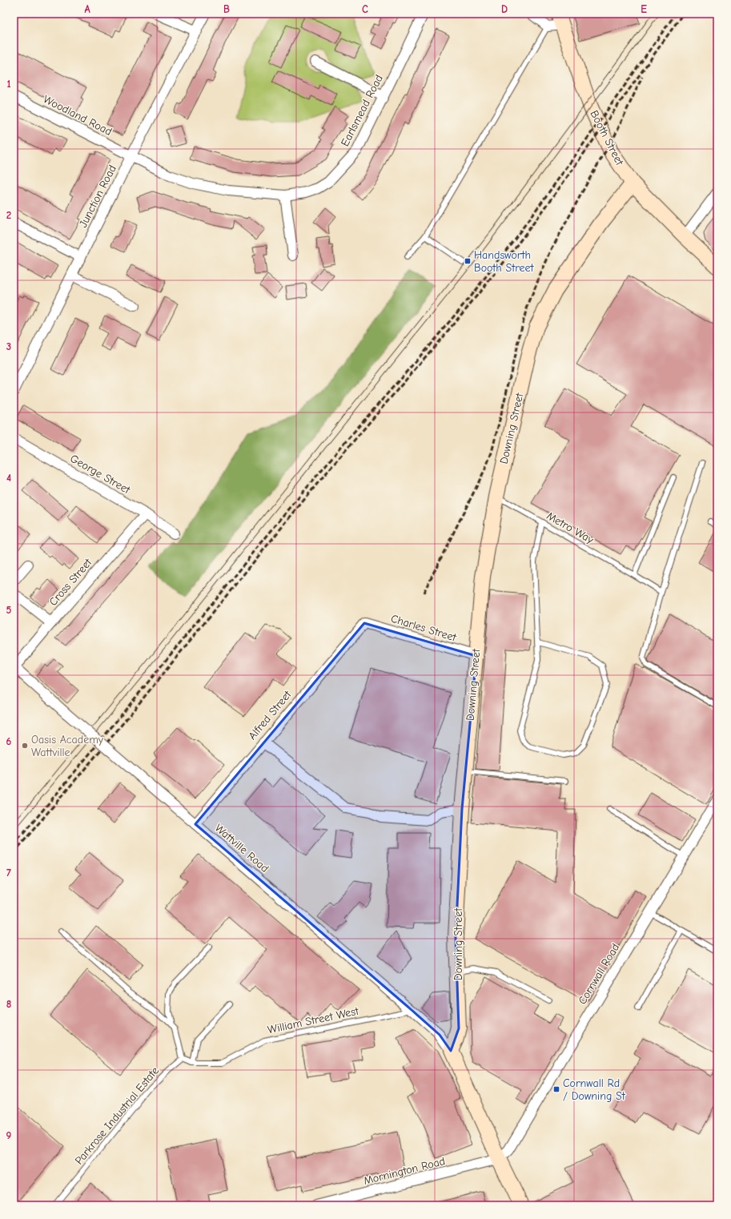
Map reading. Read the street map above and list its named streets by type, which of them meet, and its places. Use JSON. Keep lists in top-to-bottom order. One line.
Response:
{"streets":{"street":["Earlsmead Road","Woodland Road","Booth Street","Junction Road","Downing Street","George Street","Cross Street","Charles Street","Alfred Street","Wattville Road","Cornwall Road","Mornington Road"],"lane":["Metro Way","William Street West","Parkrose Industrial Estate"]},"crossings":[["Earlsmead Road","Woodland Road"],["Earlsmead Road","Junction Road"],["Woodland Road","Junction Road"],["Booth Street","Downing Street"],["Downing Street","Metro Way"],["Downing Street","Charles Street"],["Downing Street","Wattville Road"],["George Street","Cross Street"],["Cross Street","Wattville Road"],["Charles Street","Alfred Street"],["Alfred Street","Wattville Road"],["Wattville Road","William Street West"],["Cornwall Road","Mornington Road"]],"places":{"transit":["Handsworth Booth Street","Cornwall Rd / Downing St"],"other":["Oasis Academy Wattville"]},"grid":{"columns":["A","B","C","D","E"],"rows":["1","2","3","4","5","6","7","8","9"]}}
